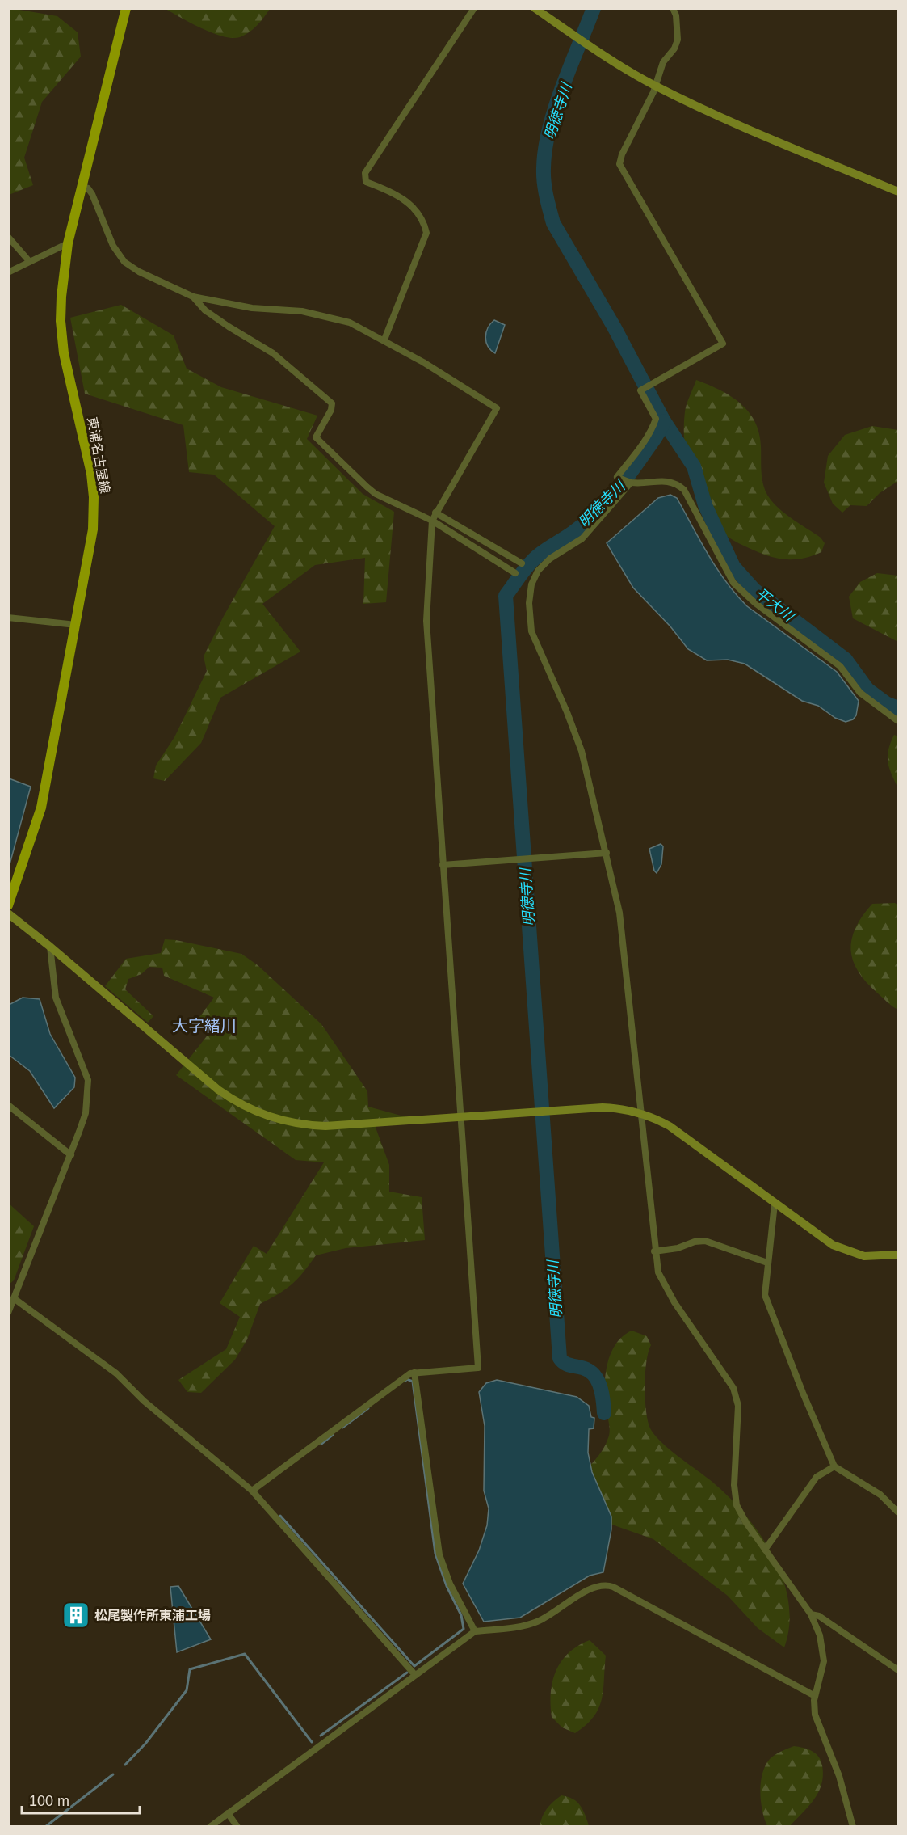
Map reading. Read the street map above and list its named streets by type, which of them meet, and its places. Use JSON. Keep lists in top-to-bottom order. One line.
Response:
{"streets":{"main road":["東浦名古屋線"]},"districts":["大字緒川"],"water":["明徳寺川","平大川"],"places":{"building":["松尾製作所東浦工場"]},"scale_bar":"100 m"}
